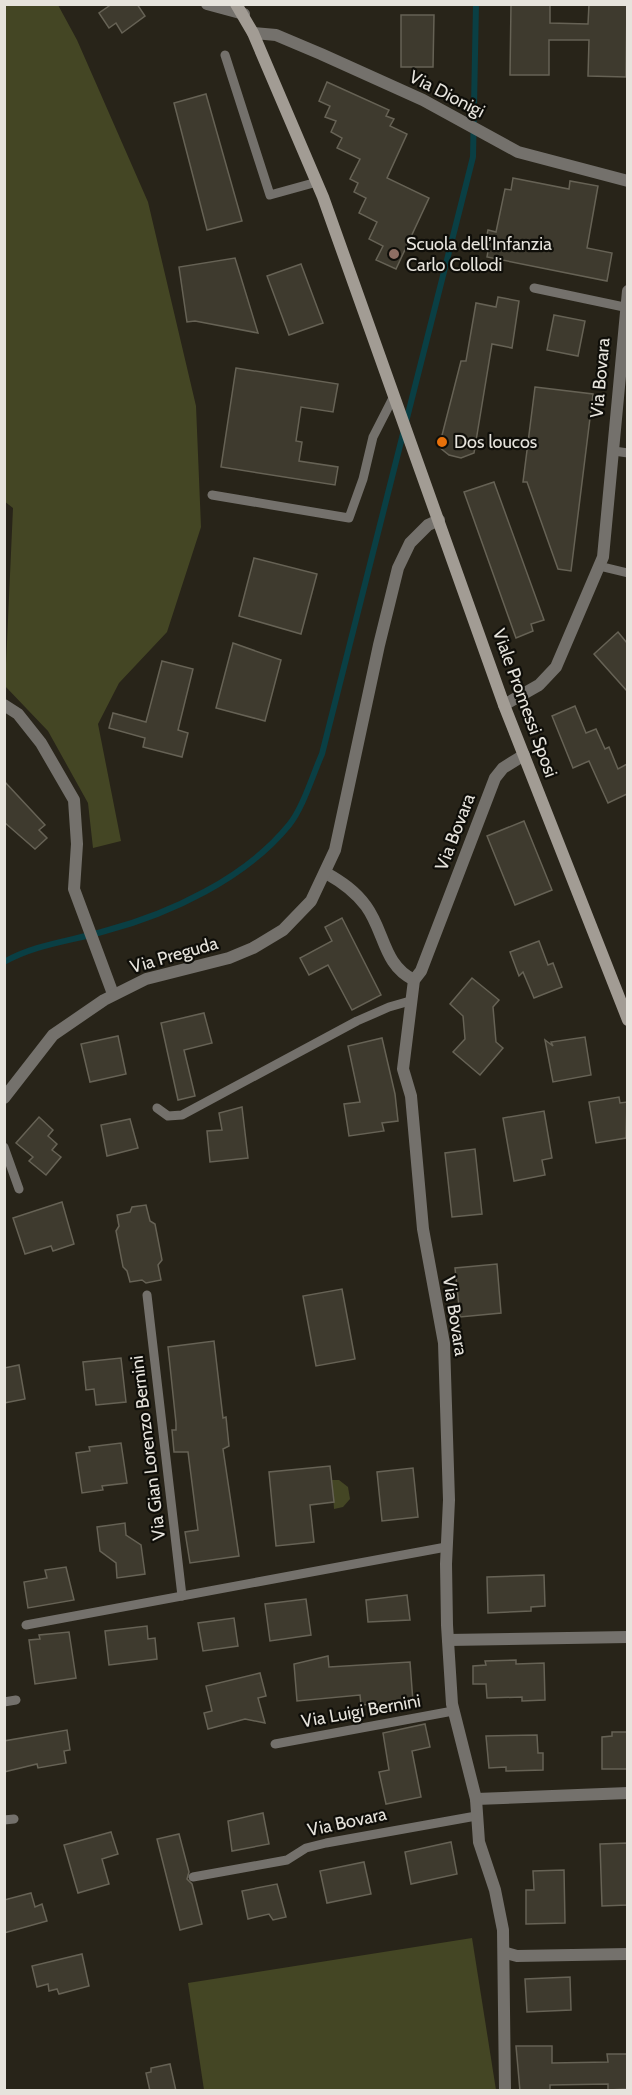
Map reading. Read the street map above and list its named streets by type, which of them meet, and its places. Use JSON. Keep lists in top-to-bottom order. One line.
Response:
{"streets":{"main road":["Viale Promessi Sposi"],"street":["Via Dionigi","Via Bovara","Via Preguda"],"lane":["Via Gian Lorenzo Bernini","Via Luigi Bernini"]},"crossings":[["Via Dionigi","Viale Promessi Sposi"],["Via Bovara","Viale Promessi Sposi"],["Via Bovara","Via Luigi Bernini"],["Viale Promessi Sposi","Via Preguda"]],"places":["Scuola dell’Infanzia Carlo Collodi","Dos loucos"]}
